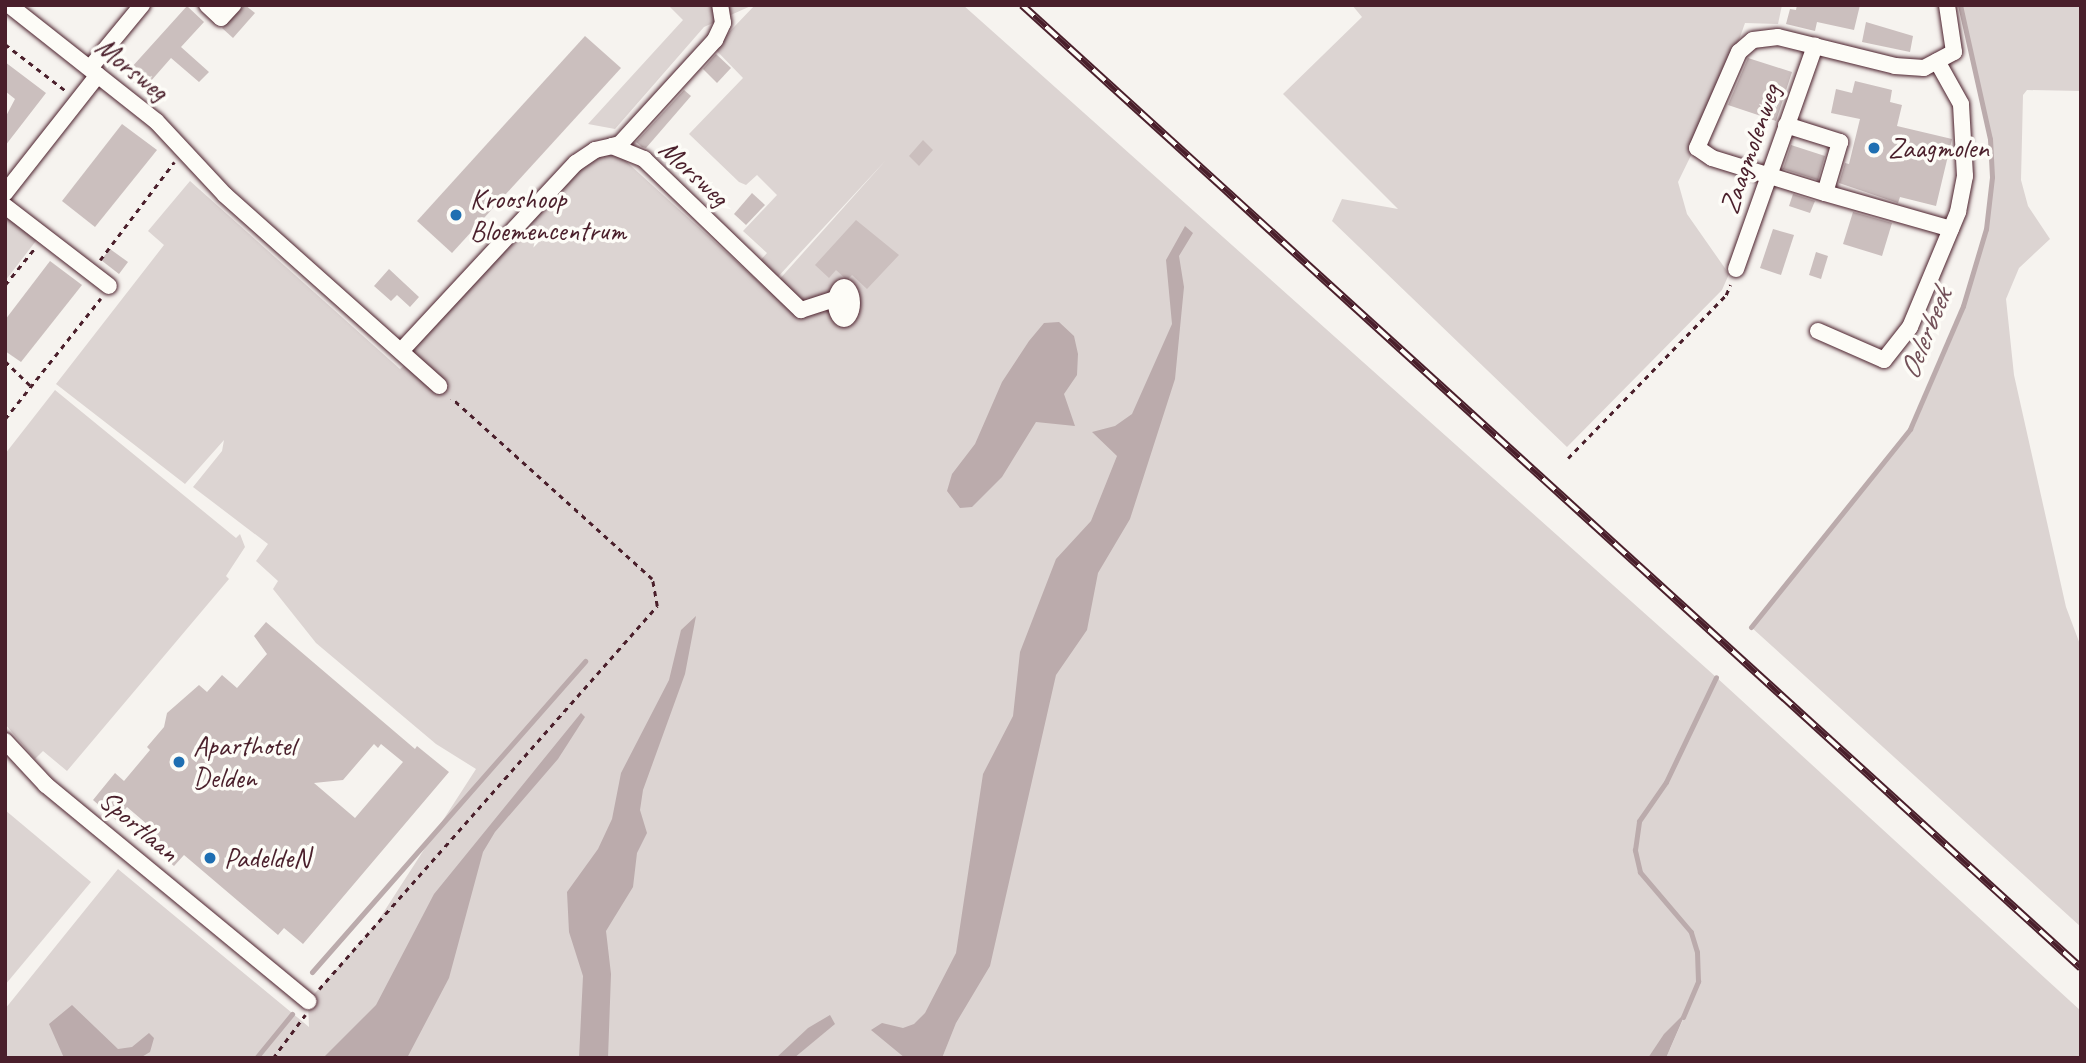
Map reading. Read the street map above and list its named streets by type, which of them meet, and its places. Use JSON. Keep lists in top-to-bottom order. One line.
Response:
{"streets":{"street":["Morsweg","Zaagmolenweg","Sportlaan"]},"water":["Oelerbeek"],"places":["Zaagmolen","Krooshoop Bloemencentrum","Aparthotel Delden","PadeldeN"]}
